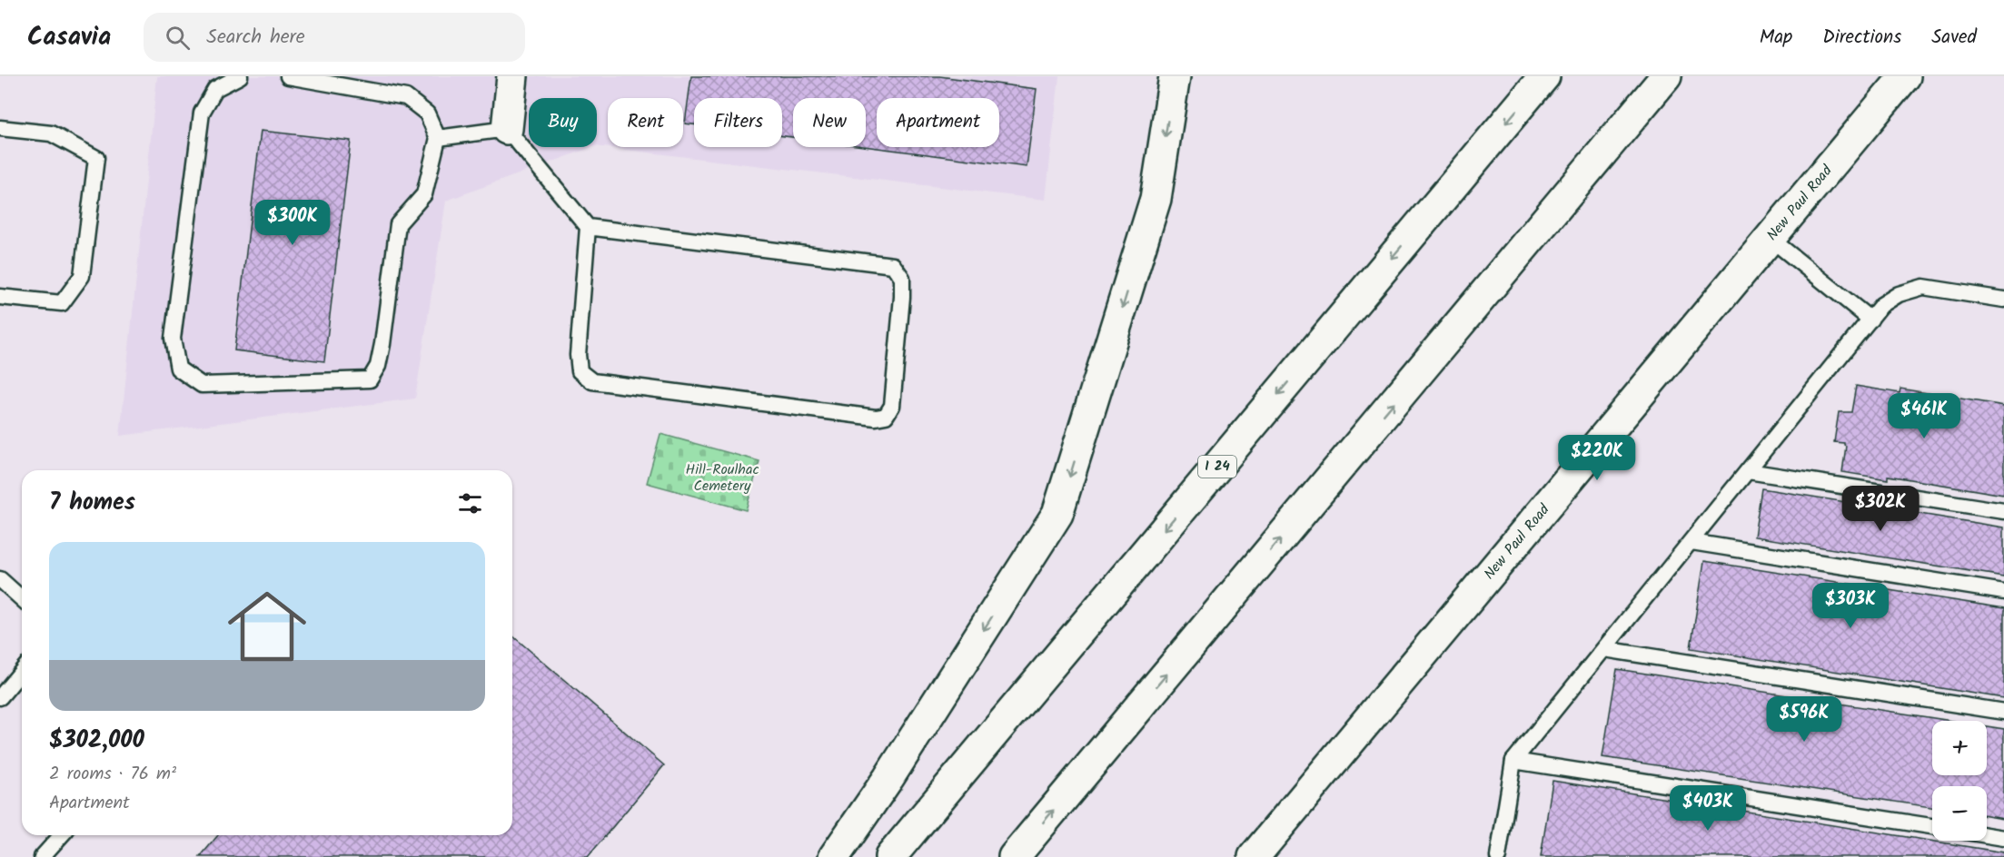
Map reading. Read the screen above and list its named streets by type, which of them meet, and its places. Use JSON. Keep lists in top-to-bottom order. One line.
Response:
{"streets":{"main road":["New Paul Road","I 24"]},"parks":["Hill-Roulhac Cemetery"],"page":{"header":"Casavia","search":"Search here","nav":["Map","Directions","Saved"],"chip":["Buy","Rent","Filters","New","Apartment"],"price":["$300K","$461K","$220K","$302K","$303K","$596K","$403K"],"heading":"7 homes","list":[{"name":"$302,000","note":"2 rooms · 76 m² · Apartment"}],"map_buttons":["+","−"]}}
